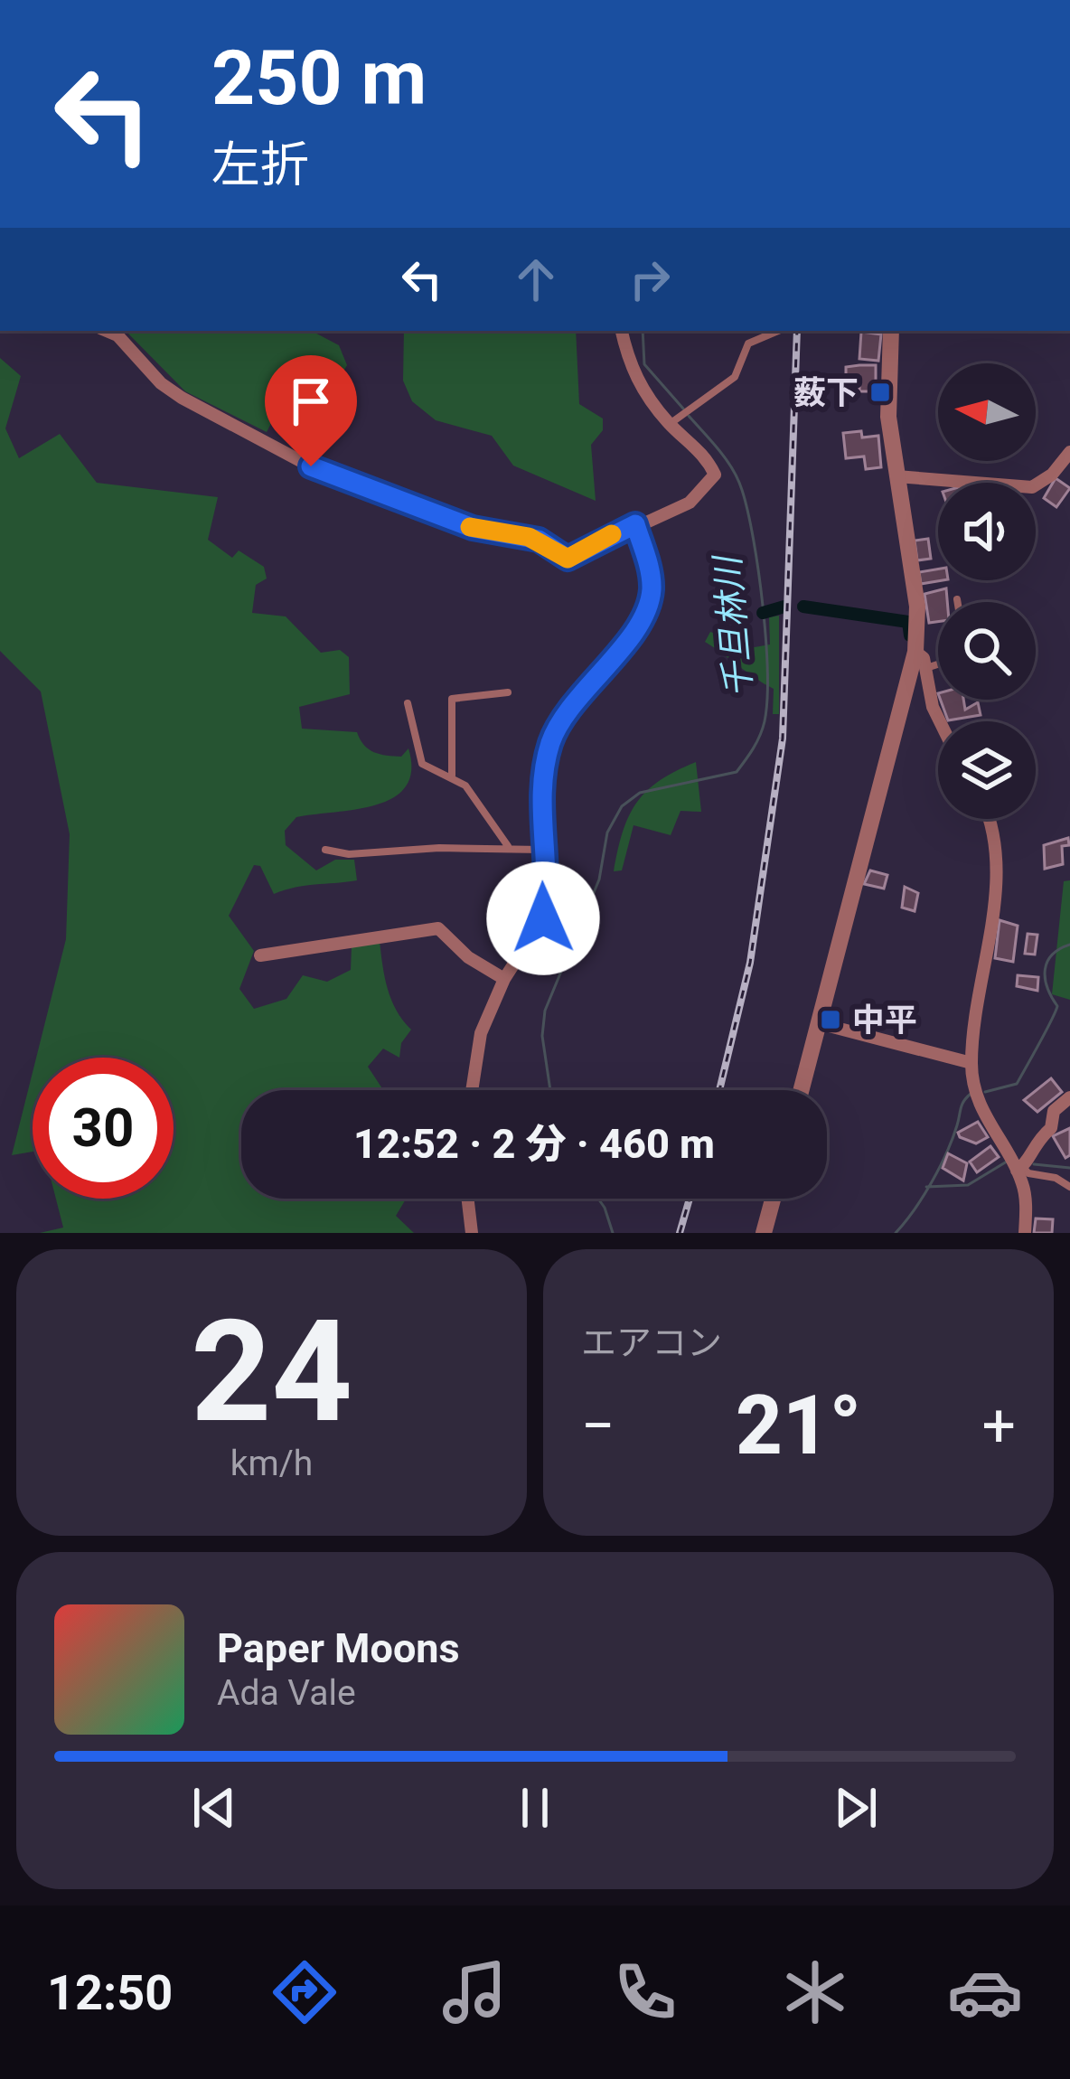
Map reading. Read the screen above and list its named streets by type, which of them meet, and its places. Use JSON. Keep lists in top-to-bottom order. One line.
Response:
{"water":["千旦林川"],"places":{"transit":["薮下","中平"]},"north":"left","page":{"turn":["250 m","左折"],"limit":"30","trip":"12:52 · 2 分 · 460 m","tile":[["24","km/h"],"エアコン"],"heat":["−","21°","+"],"song":["Paper Moons","Ada Vale"],"tabs":"12:50"}}
